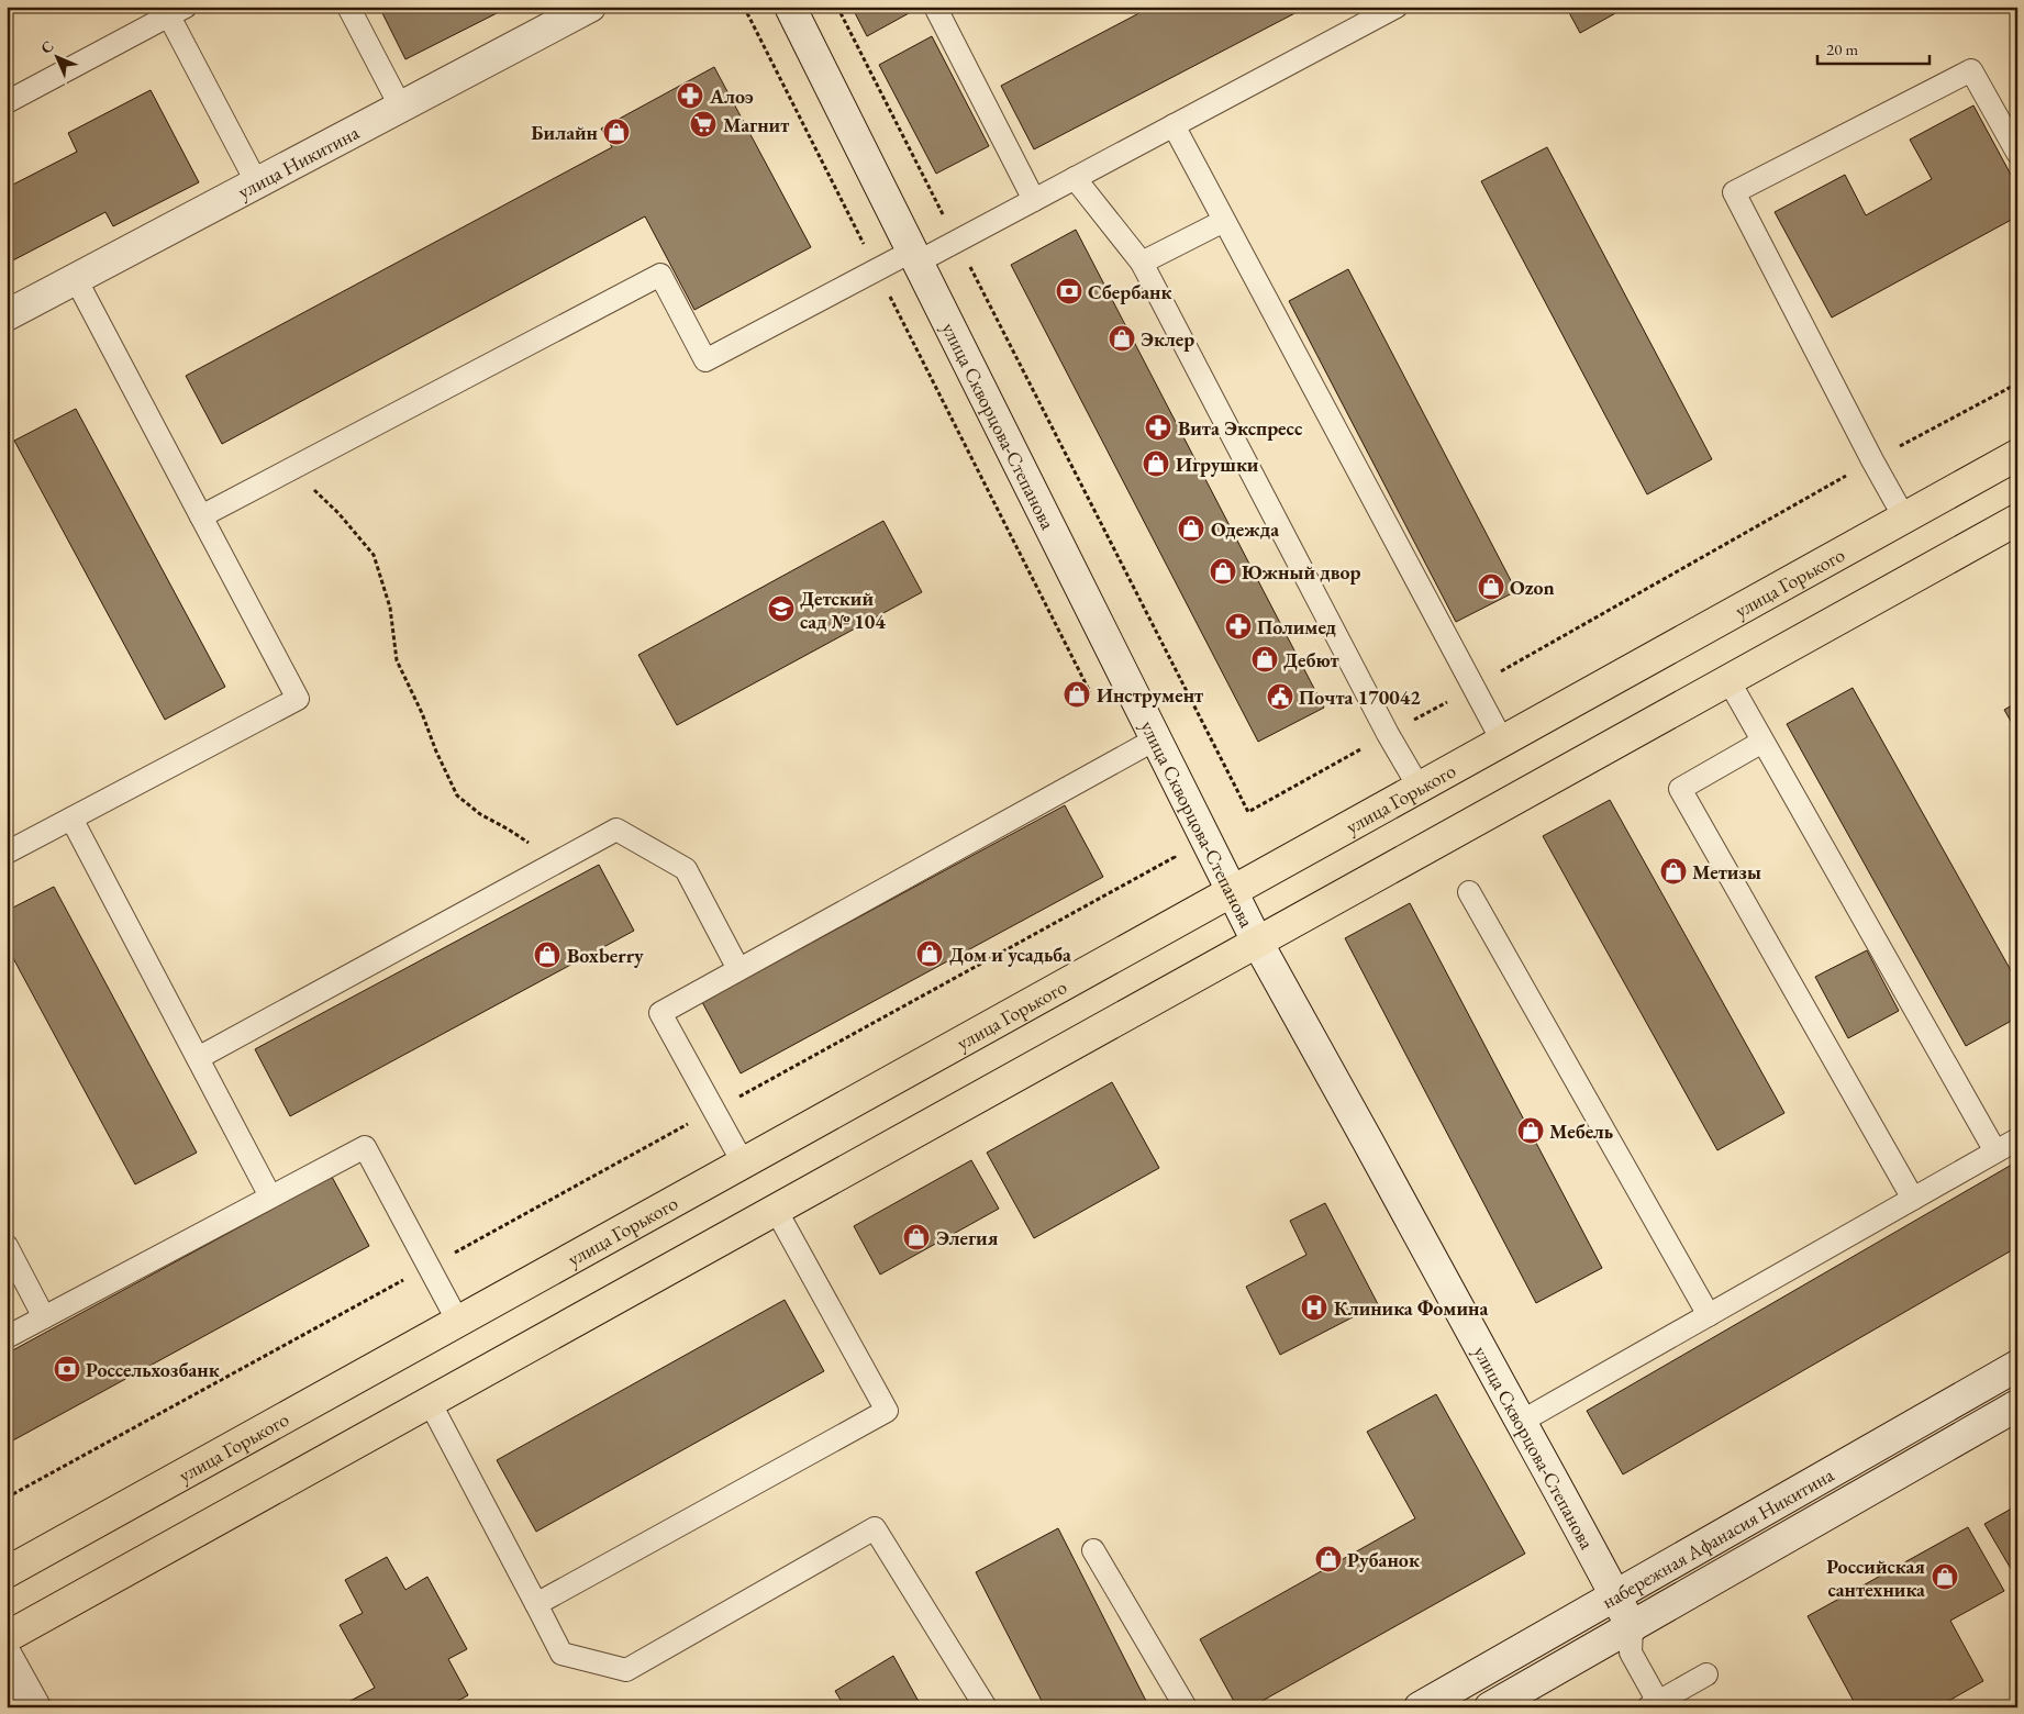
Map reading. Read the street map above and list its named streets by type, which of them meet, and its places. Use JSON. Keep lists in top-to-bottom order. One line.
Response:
{"streets":{"main road":["улица Горького"],"street":["улица Никитина","улица Скворцова-Степанова","набережная Афанасия Никитина"]},"crossings":[["улица Скворцова-Степанова","улица Горького"],["улица Скворцова-Степанова","набережная Афанасия Никитина"]],"places":{"pharmacy":["Алоэ","Вита Экспресс","Полимед"],"supermarket":["Магнит"],"shop":["Билайн","Эклер","Игрушки","Одежда","Южный двор","Ozon","Дебют","Инструмент","Метизы","Дом и усадьба","Boxberry","Мебель","Элегия","Рубанок","Российская сантехника"],"bank":["Сбербанк","Россельхозбанк"],"school or university":["Детский сад № 104"],"public building":["Почта 170042"],"hospital":["Клиника Фомина"]},"scale_bar":"20 m","north":"top left"}
